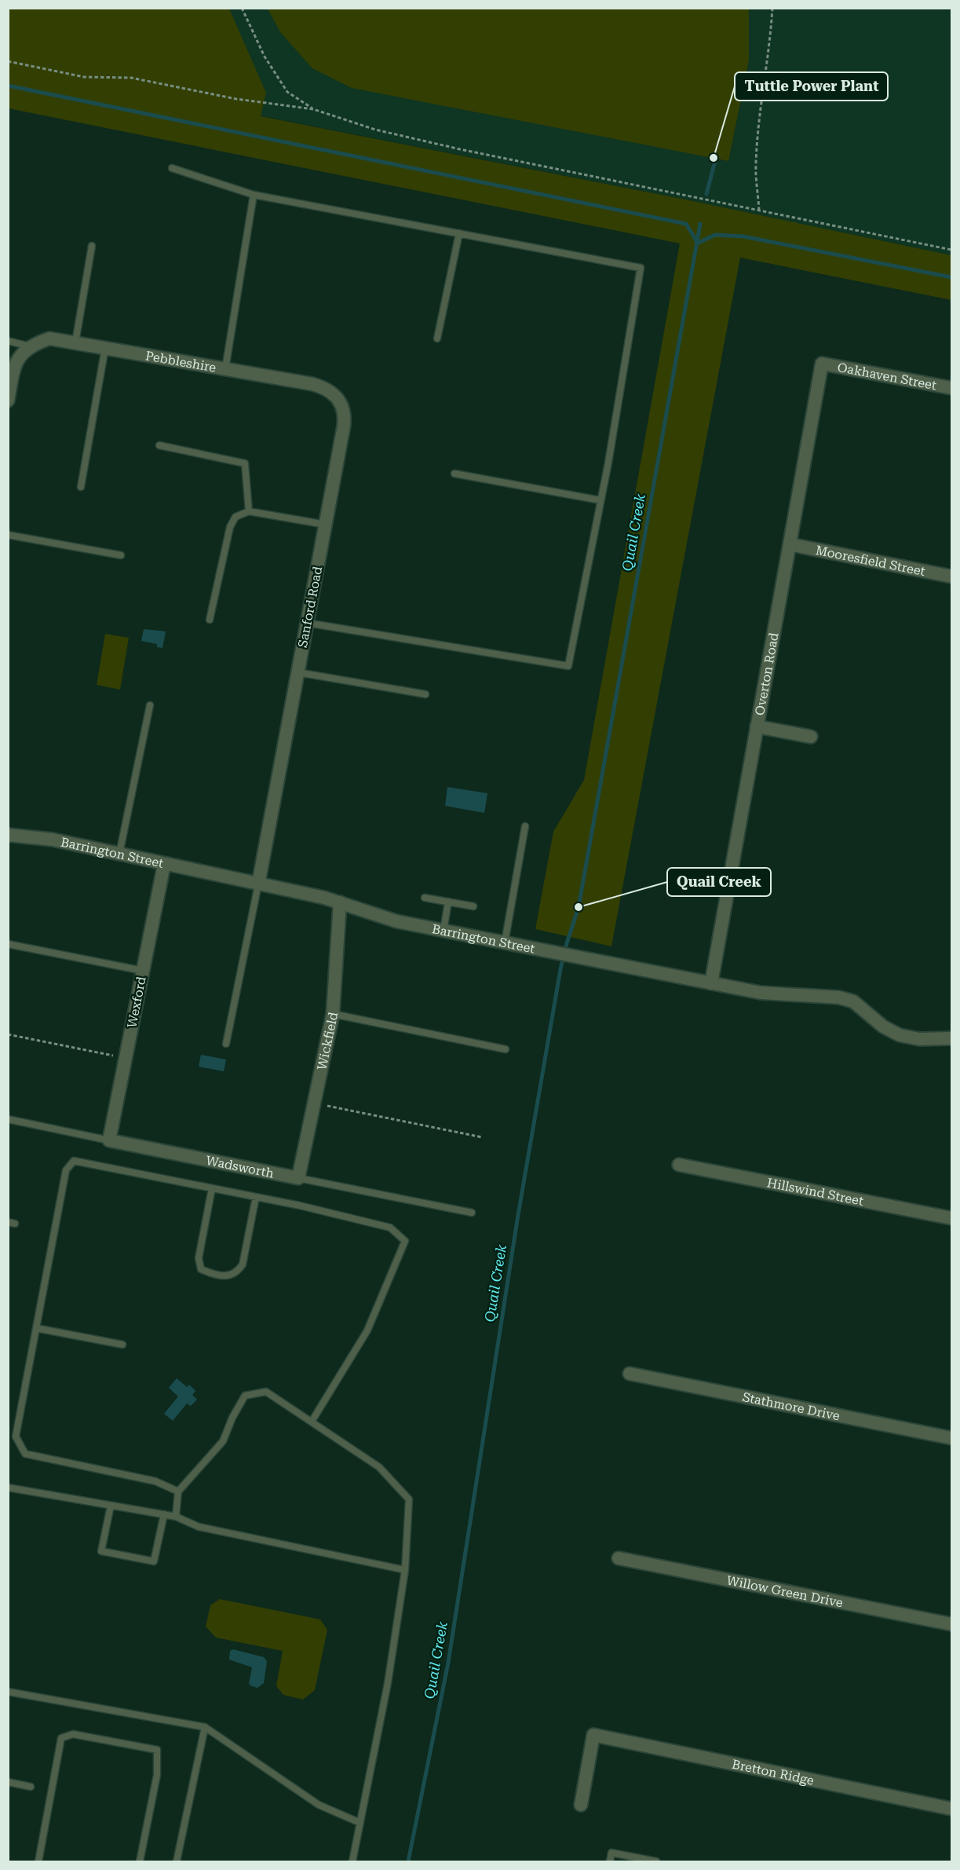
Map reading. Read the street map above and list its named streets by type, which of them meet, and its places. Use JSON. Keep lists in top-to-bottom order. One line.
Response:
{"streets":{"street":["Pebbleshire","Oakhaven Street","Mooresfield Street","Sanford Road","Overton Road","Barrington Street","Wexford","Wickfield","Wadsworth","Hillswind Street","Stathmore Drive","Willow Green Drive","Bretton Ridge"]},"crossings":[["Pebbleshire","Sanford Road"],["Oakhaven Street","Overton Road"],["Mooresfield Street","Overton Road"],["Sanford Road","Barrington Street"],["Overton Road","Barrington Street"],["Barrington Street","Wexford"],["Barrington Street","Wickfield"],["Wexford","Wadsworth"],["Wickfield","Wadsworth"]],"water":["Quail Creek"],"places":["Tuttle Power Plant","Quail Creek"]}
